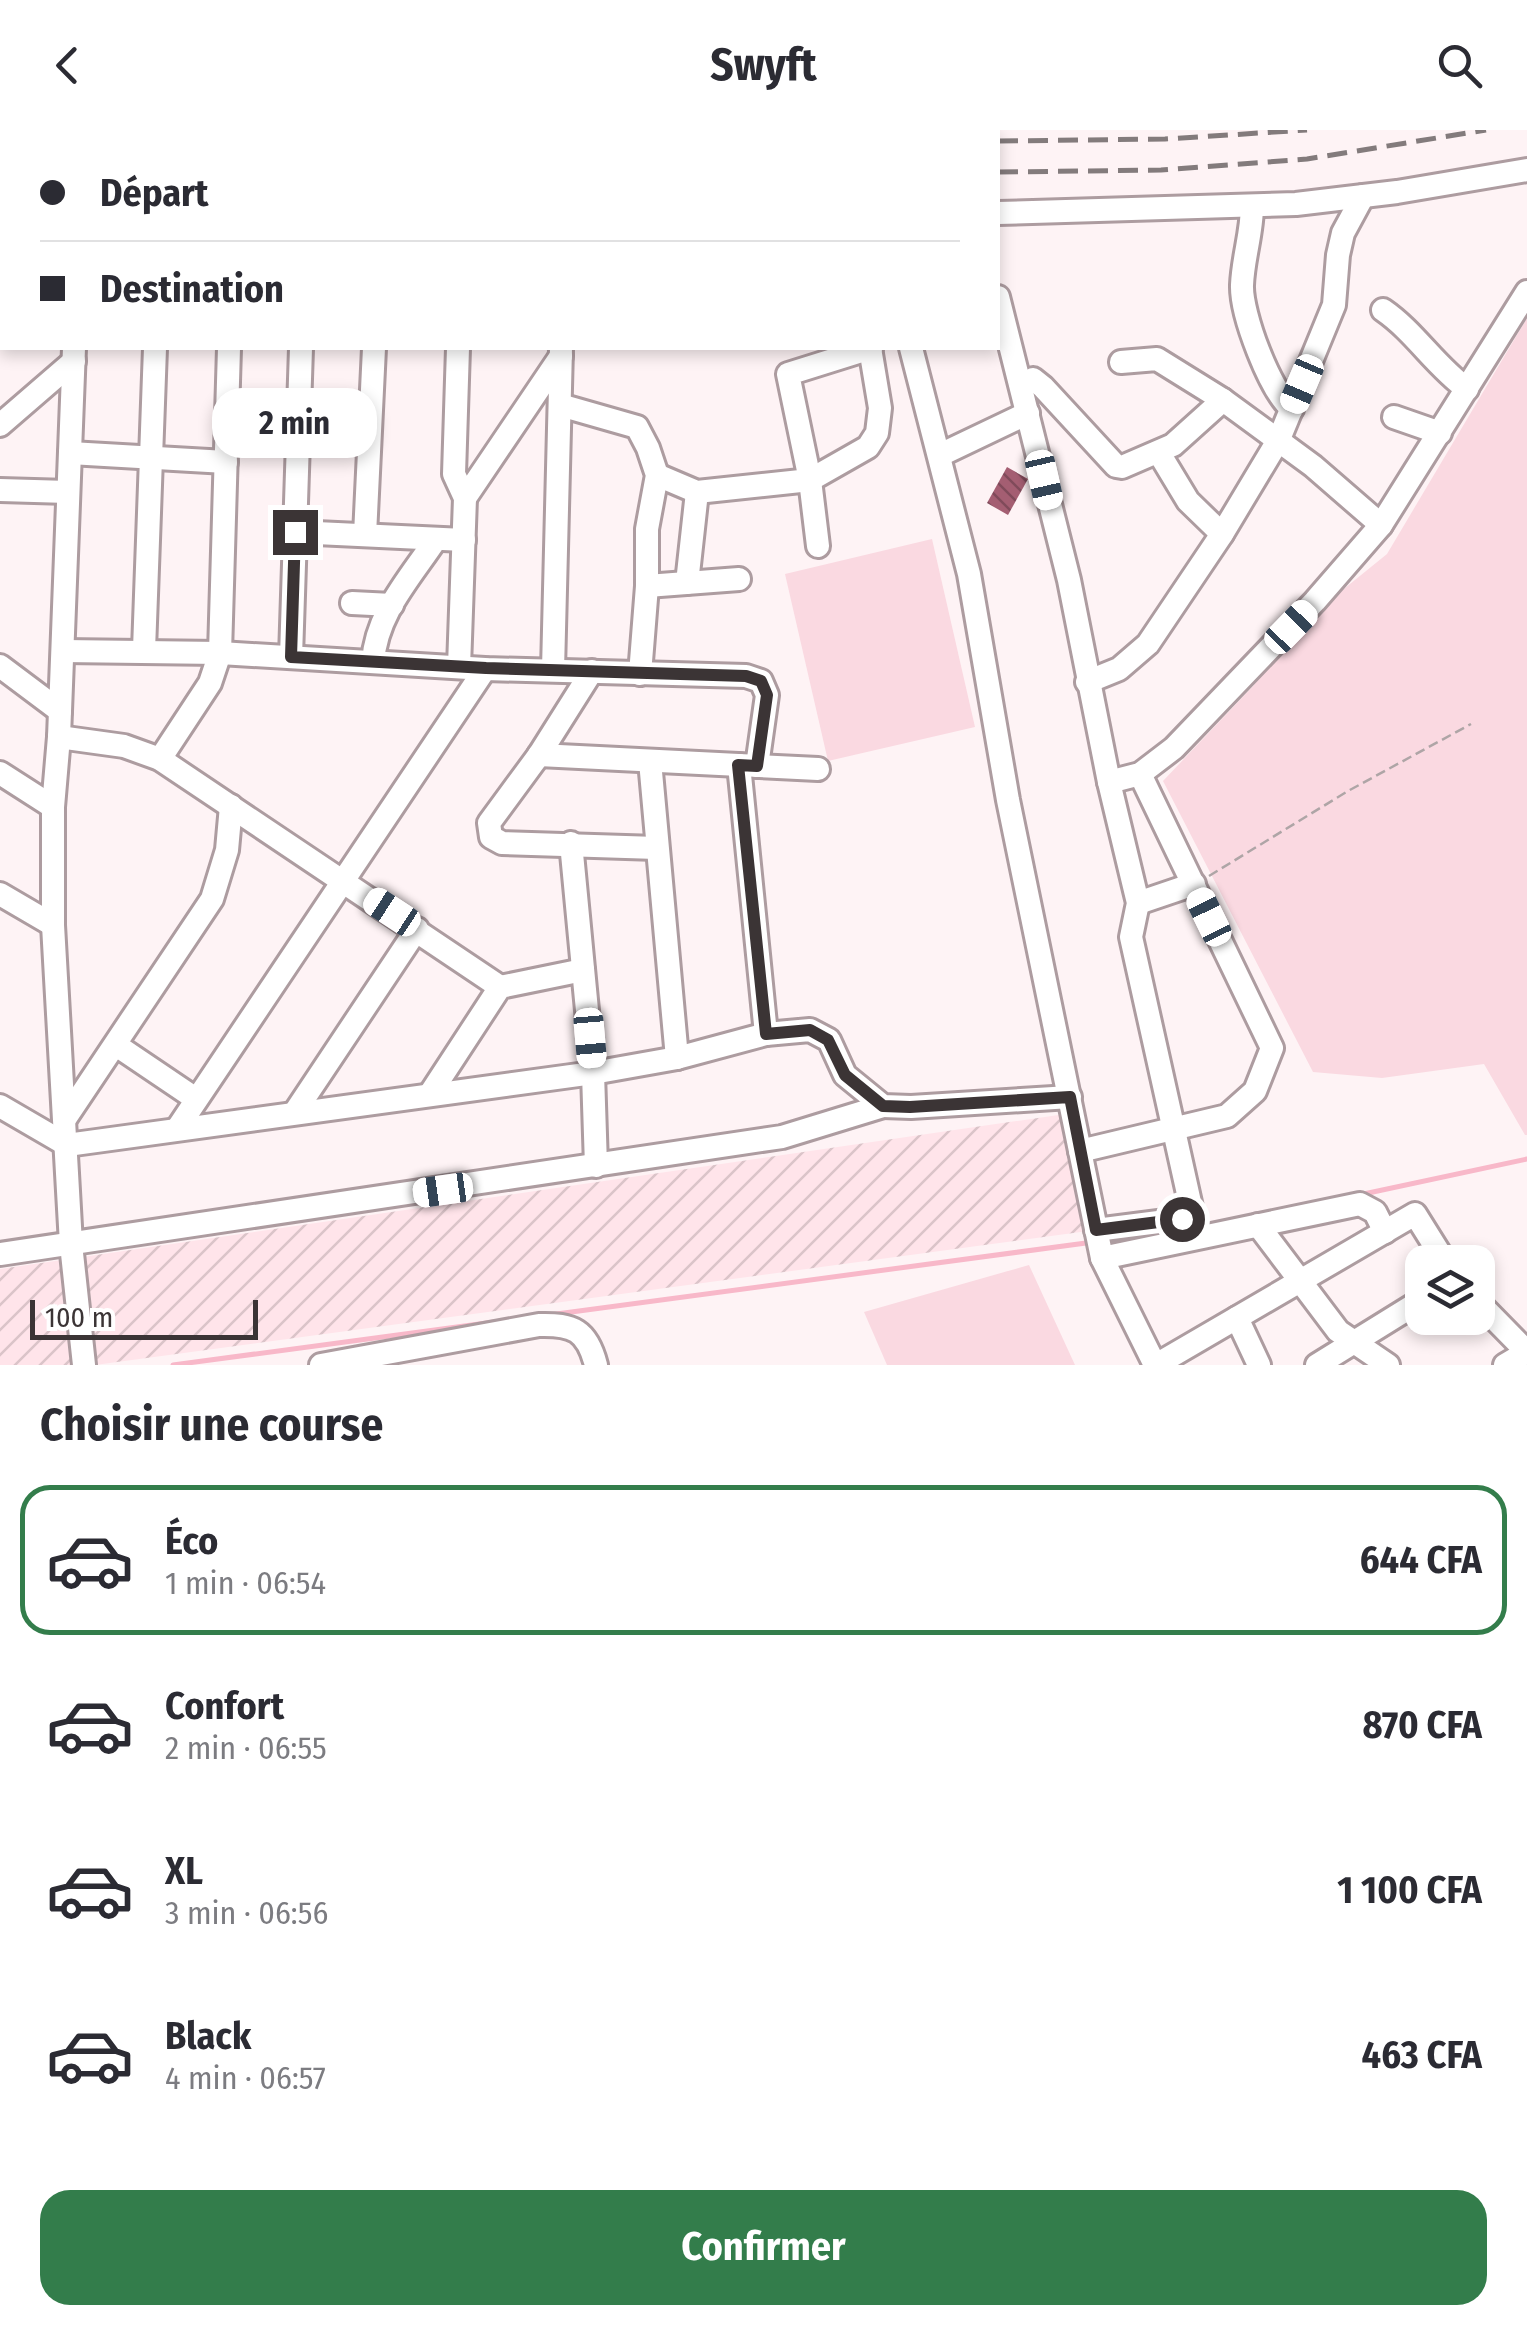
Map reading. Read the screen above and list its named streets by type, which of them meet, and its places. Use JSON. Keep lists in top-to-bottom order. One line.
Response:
{"scale_bar":"100 m","page":{"header":"Swyft","banner":["Départ","Destination"],"bubble":"2 min","scale":"100 m","heading":"Choisir une course","list":[{"name":"Éco","note":"1 min · 06:54","value":"644 CFA"},{"name":"Confort","note":"2 min · 06:55","value":"870 CFA"},{"name":"XL","note":"3 min · 06:56","value":"1 100 CFA"},{"name":"Black","note":"4 min · 06:57","value":"463 CFA"}],"buttons":"Confirmer"}}
